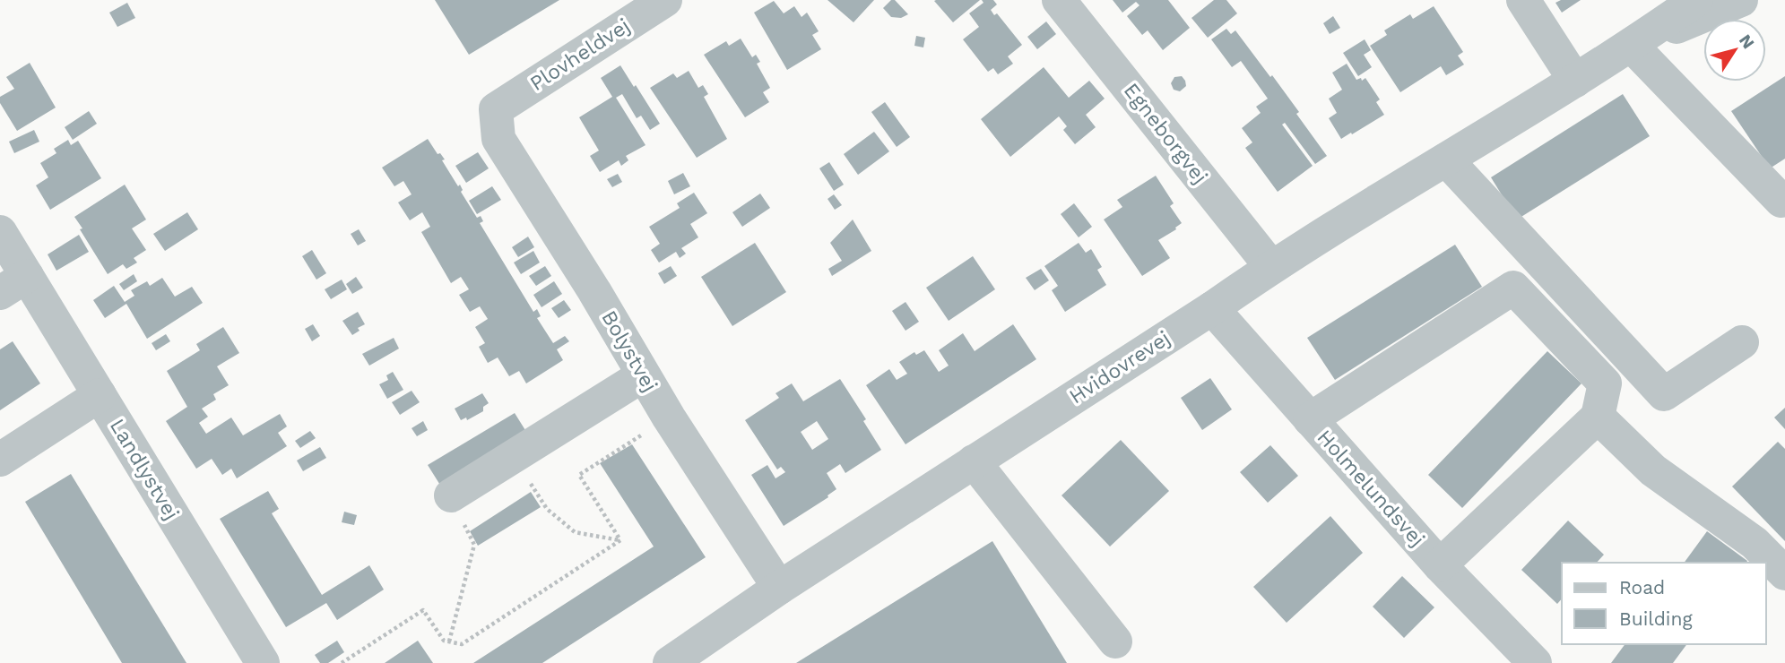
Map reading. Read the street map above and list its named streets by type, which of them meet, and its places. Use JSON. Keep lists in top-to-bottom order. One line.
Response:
{"streets":{"street":["Plovheldvej","Egneborgvej","Bolystvej","Hvidovrevej","Landlystvej","Holmelundsvej"]},"crossings":[["Plovheldvej","Bolystvej"],["Egneborgvej","Hvidovrevej"],["Bolystvej","Hvidovrevej"],["Hvidovrevej","Holmelundsvej"]],"legend":["Road","Building"],"north":"top right"}
